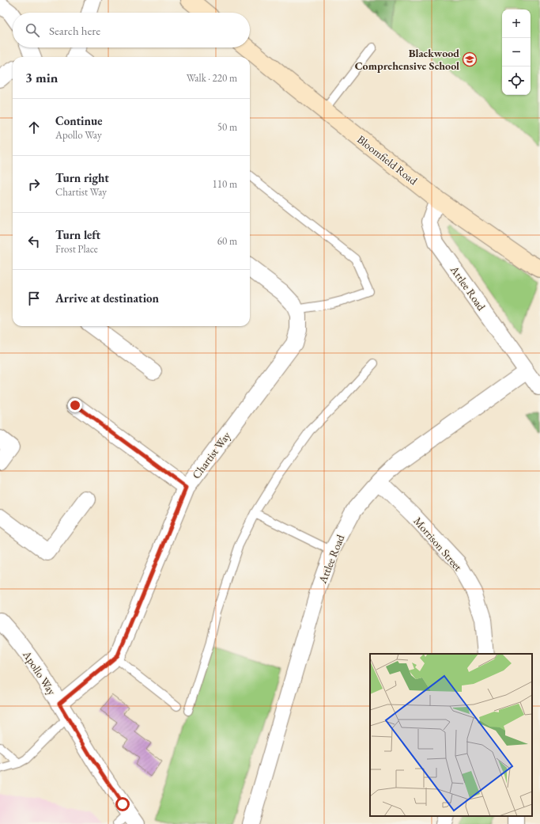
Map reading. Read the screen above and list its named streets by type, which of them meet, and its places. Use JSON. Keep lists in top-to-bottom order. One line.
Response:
{"streets":{"street":["Bloomfield Road","Attlee Road","Chartist Way","Morrison Street","Apollo Way"]},"crossings":[["Bloomfield Road","Attlee Road"],["Attlee Road","Morrison Street"],["Chartist Way","Apollo Way"]],"places":{"school or university":["Blackwood Comprehensive School"]},"page":{"map_buttons":["+","−"],"search":"Search here","heading":["3 min","Walk · 220 m"],"list":[["Continue","Apollo Way","50 m"],["Turn right","Chartist Way","110 m"],["Turn left","Frost Place","60 m"],"Arrive at destination"]}}
